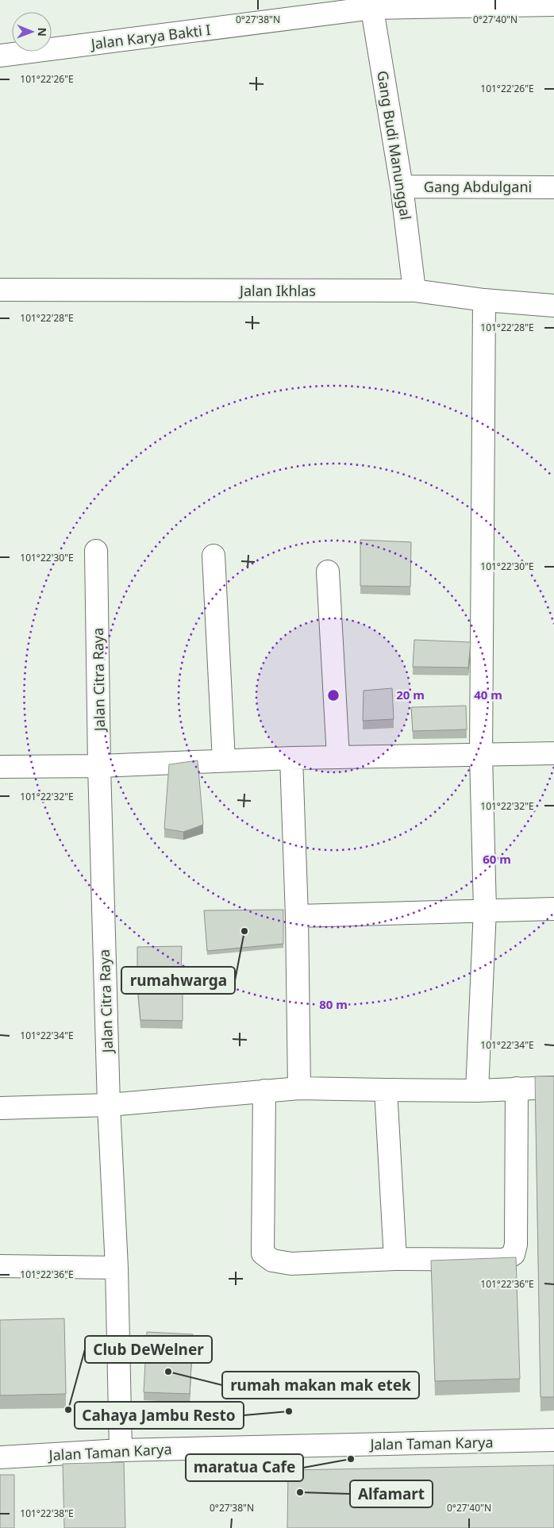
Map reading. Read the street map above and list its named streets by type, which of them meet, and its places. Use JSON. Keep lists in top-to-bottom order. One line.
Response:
{"streets":{"street":["Jalan Karya Bakti I","Gang Budi Manunggal","Gang Abdulgani","Jalan Ikhlas","Jalan Citra Raya","Jalan Taman Karya"]},"crossings":[["Jalan Karya Bakti I","Gang Budi Manunggal"],["Gang Budi Manunggal","Gang Abdulgani"],["Gang Budi Manunggal","Jalan Ikhlas"],["Jalan Citra Raya","Jalan Taman Karya"]],"places":["rumahwarga","rumah makan mak etek","Club DeWelner","Cahaya Jambu Resto","maratua Cafe","Alfamart"],"north":"right","coordinates":["0°27'38\"N","0°27'40\"N","101°22'26\"E","101°22'28\"E","101°22'30\"E","101°22'32\"E","101°22'34\"E","101°22'36\"E","101°22'38\"E"],"rings":["20 m","40 m","60 m","80 m"]}
